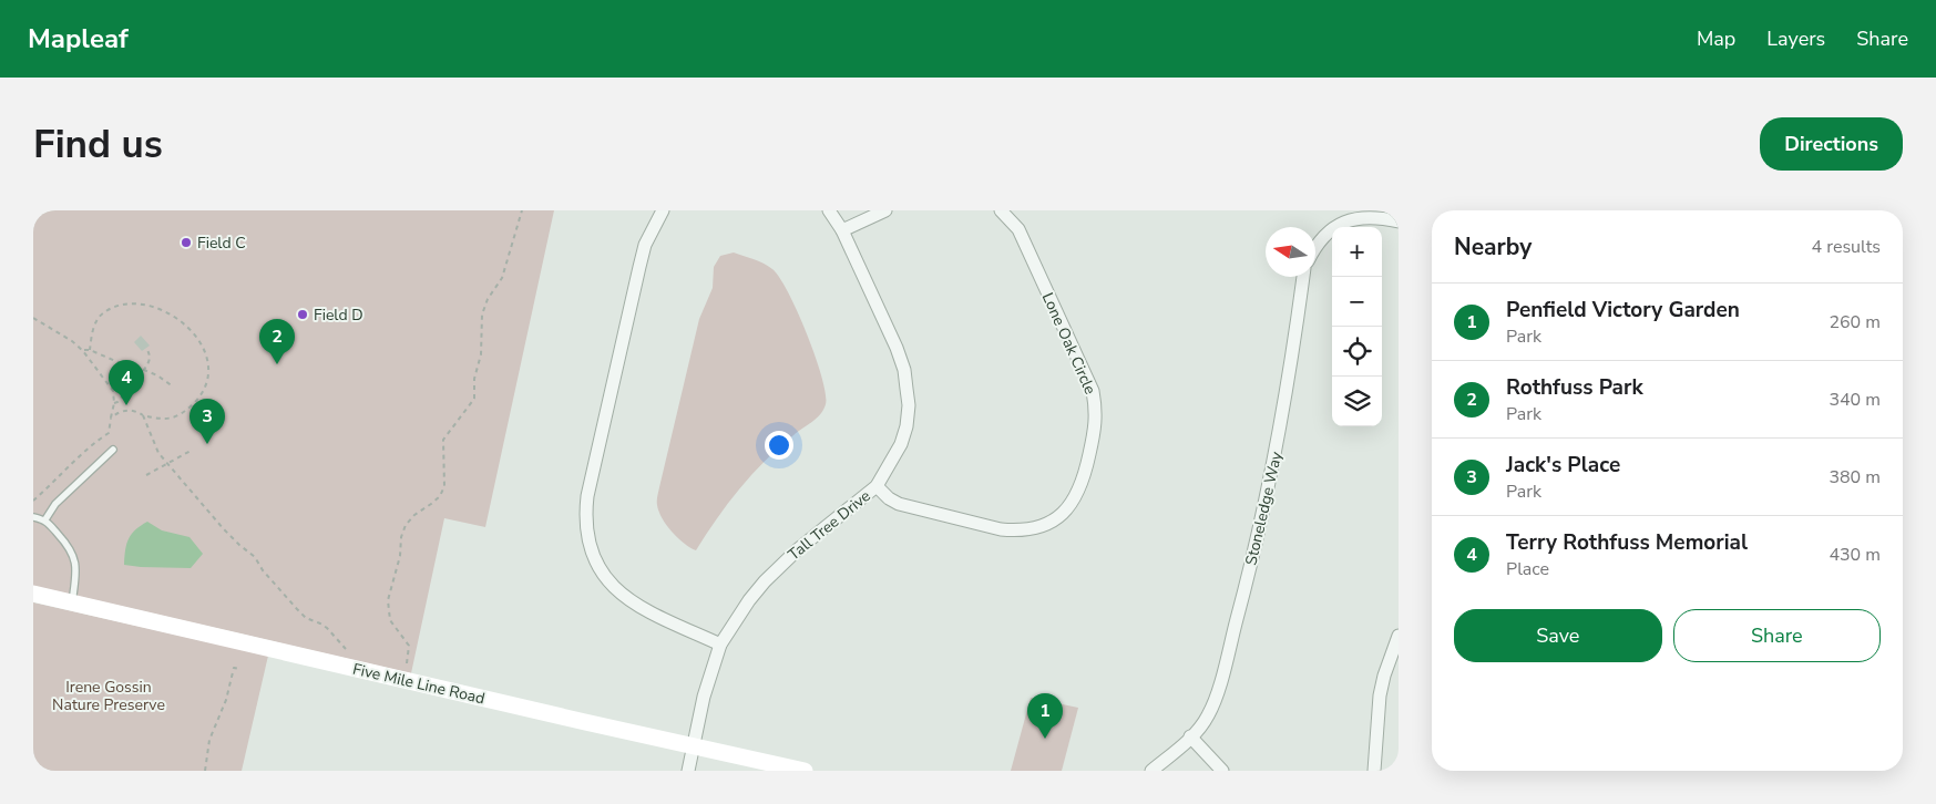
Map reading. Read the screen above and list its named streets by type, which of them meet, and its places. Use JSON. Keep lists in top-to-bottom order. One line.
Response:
{"streets":{"main road":["Five Mile Line Road"],"street":["Lone Oak Circle","Stoneledge Way","Tall Tree Drive"]},"crossings":[["Lone Oak Circle","Tall Tree Drive"],["Tall Tree Drive","Five Mile Line Road"]],"parks":["Irene Gossin Nature Preserve"],"places":["Field C","Field D"],"north":"left","page":{"header":"Mapleaf","nav":["Map","Layers","Share"],"buttons":["Directions",["Save","Share"]],"title":"Find us","heading":["Nearby","4 results"],"map_buttons":["+","−"],"list":[{"mark":"1","name":"Penfield Victory Garden","note":"Park","value":"260 m"},{"mark":"2","name":"Rothfuss Park","note":"Park","value":"340 m"},{"mark":"3","name":"Jack's Place","note":"Park","value":"380 m"},{"mark":"4","name":"Terry Rothfuss Memorial","note":"Place","value":"430 m"}],"pins":["2","4","3","1"]}}
